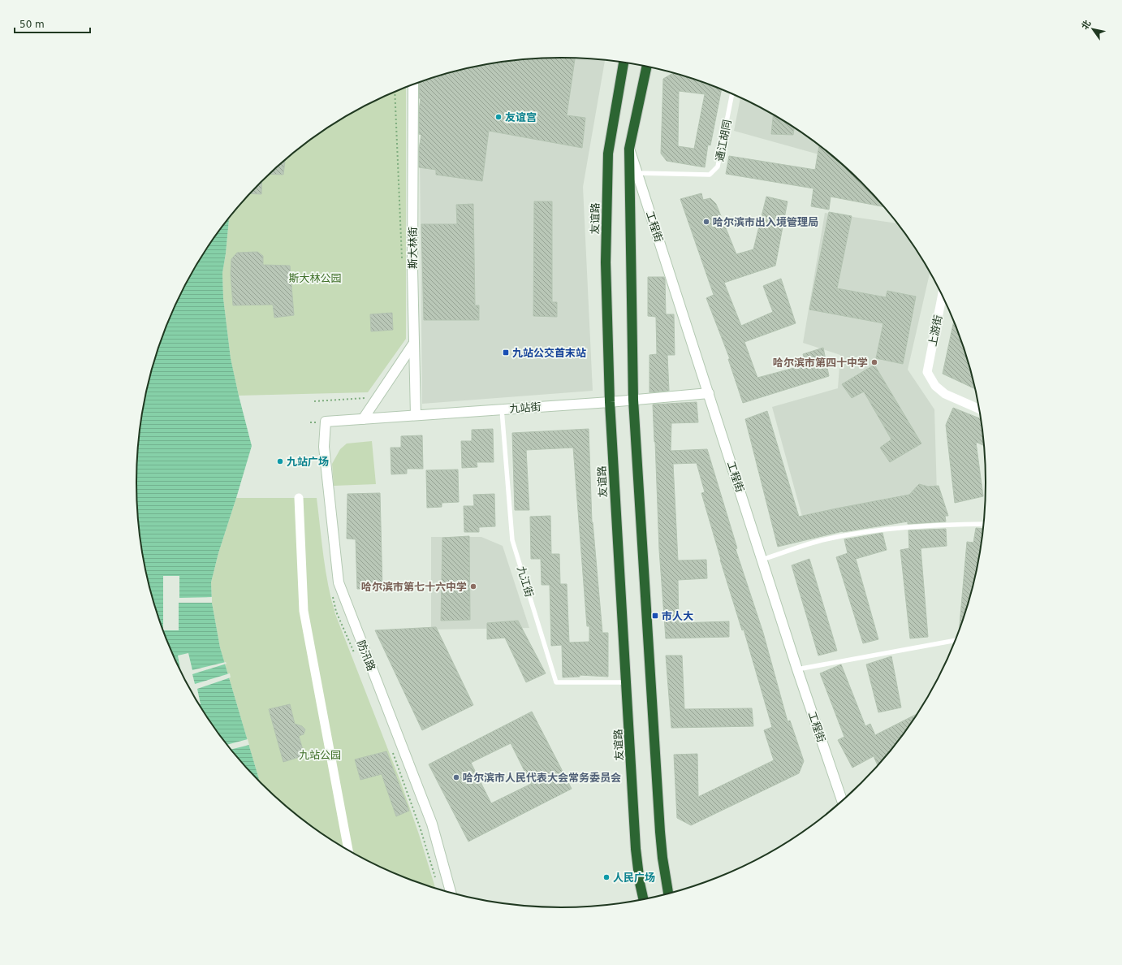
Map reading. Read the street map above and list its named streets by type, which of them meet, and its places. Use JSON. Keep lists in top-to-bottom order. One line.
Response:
{"streets":{"highway":["友谊路"],"street":["工程街","斯大林街","上游街","九站街","防汛路"],"lane":["通江胡同","九江街"]},"crossings":[["通江胡同","工程街"],["友谊路","九站街"],["友谊路","九江街"],["工程街","九站街"],["斯大林街","九站街"],["九站街","九江街"],["九站街","防汛路"]],"parks":["斯大林公园","九站公园"],"places":{"other":["友谊宫","哈尔滨市出入境管理局","哈尔滨市第四十中学","九站广场","哈尔滨市第七十六中学","哈尔滨市人民代表大会常务委员会","人民广场"],"transit":["九站公交首末站","市人大"]},"scale_bar":"50 m","north":"top left"}
